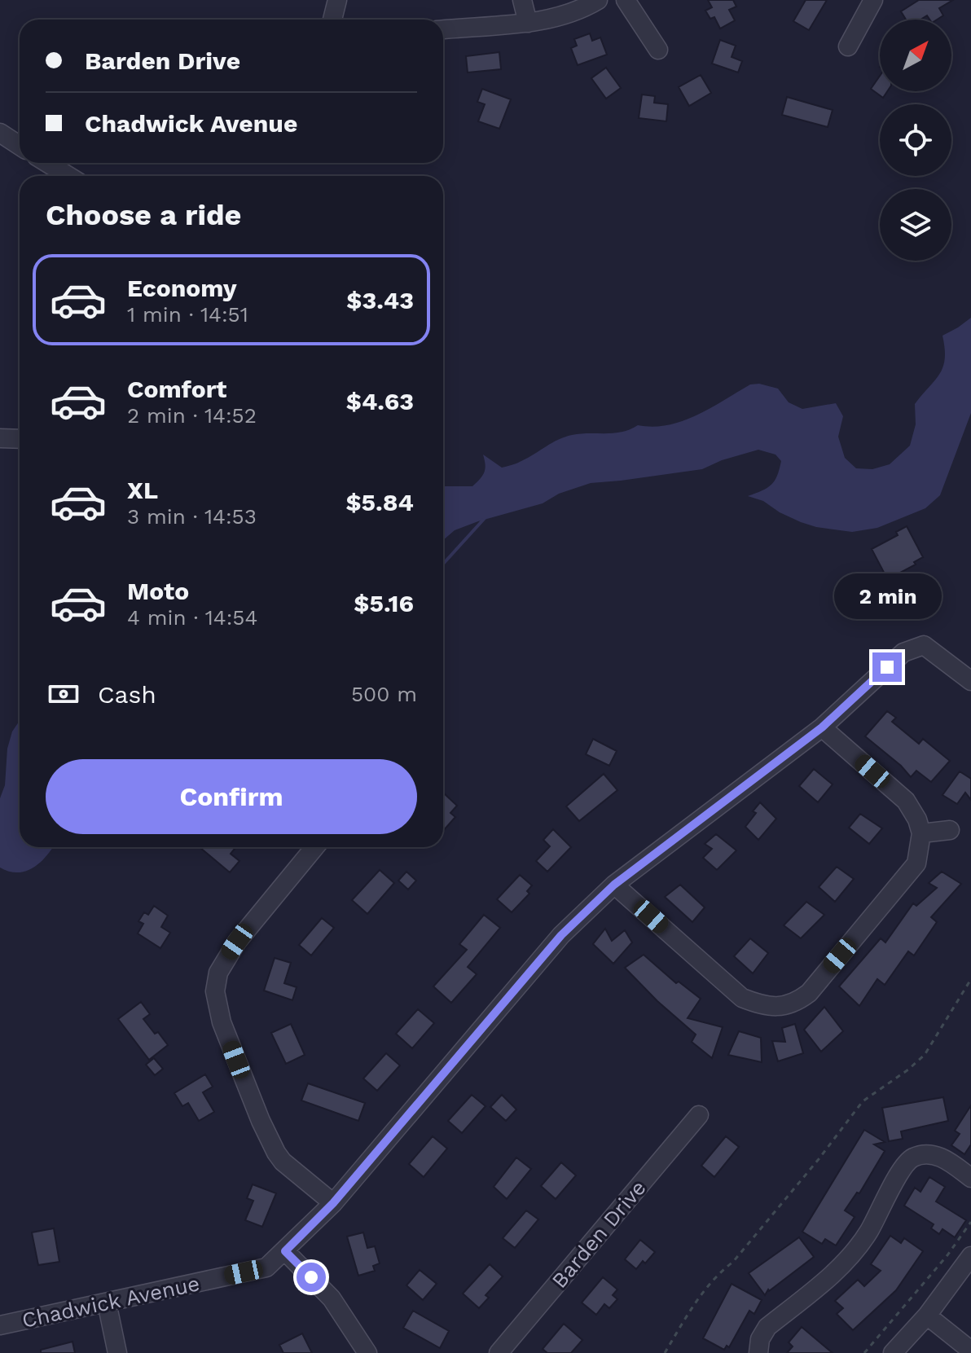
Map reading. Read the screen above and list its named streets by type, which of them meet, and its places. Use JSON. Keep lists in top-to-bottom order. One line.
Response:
{"streets":{"street":["Barden Drive","Chadwick Avenue"]},"north":"top right","page":{"banner":["Barden Drive","Chadwick Avenue"],"heading":"Choose a ride","list":[{"name":"Economy","note":"1 min · 14:51","value":"$3.43"},{"name":"Comfort","note":"2 min · 14:52","value":"$4.63"},{"name":"XL","note":"3 min · 14:53","value":"$5.84"},{"name":"Moto","note":"4 min · 14:54","value":"$5.16"}],"bubble":"2 min","pay":["Cash","500 m"],"buttons":"Confirm"}}
